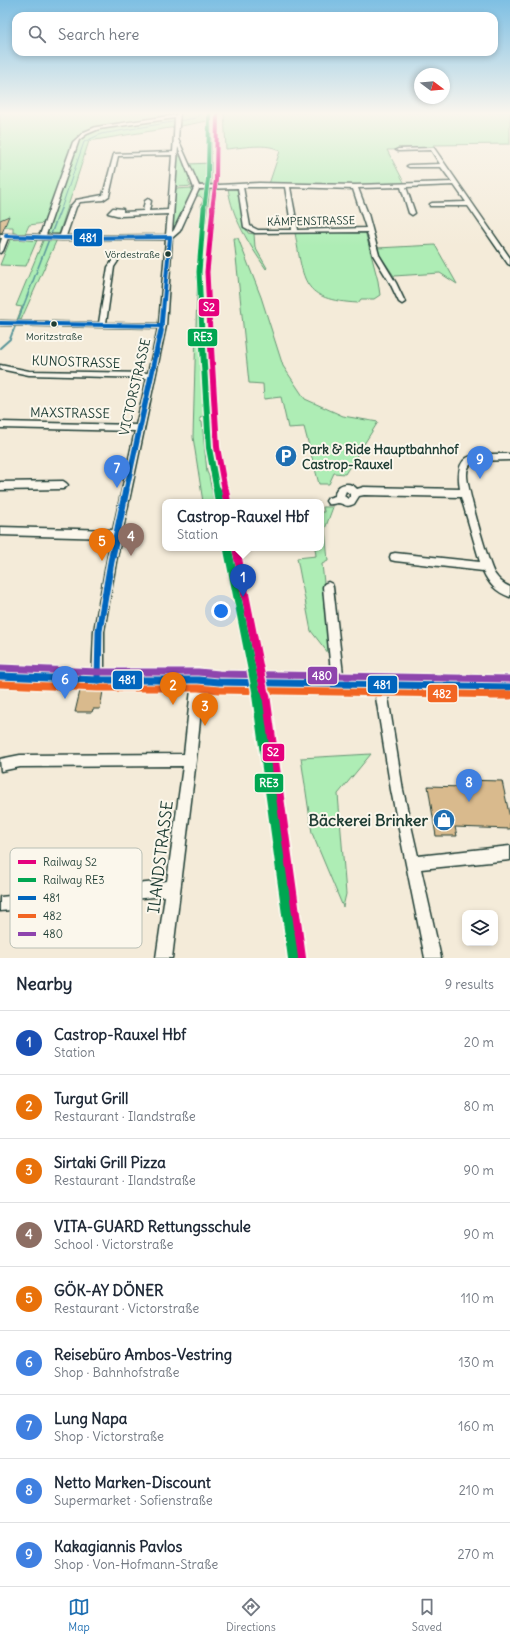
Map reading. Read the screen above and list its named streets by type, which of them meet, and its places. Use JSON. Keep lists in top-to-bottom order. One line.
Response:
{"streets":{"street":["KÄMPENSTRASSE","KUNOSTRASSE","VICTORSTRASSE","MAXSTRASSE","ILANDSTRASSE"]},"crossings":[["KUNOSTRASSE","VICTORSTRASSE"],["VICTORSTRASSE","MAXSTRASSE"]],"places":{"other":["Vördestraße","Moritzstraße"],"parking":["Park & Ride Hauptbahnhof Castrop-Rauxel"],"shop":["Bäckerei Brinker"]},"lines":["rail line S2","rail line RE3","transit line 481","transit line 480","transit line 482"],"legend":["Railway S2","Railway RE3","481","482","480"],"north":"right","page":{"search":"Search here","pins":["9","7","4","5","1","6","2","3","8"],"popup":["Castrop-Rauxel Hbf","Station"],"heading":["Nearby","9 results"],"list":[{"mark":"1","name":"Castrop-Rauxel Hbf","note":"Station","value":"20 m"},{"mark":"2","name":"Turgut Grill","note":"Restaurant · Ilandstraße","value":"80 m"},{"mark":"3","name":"Sirtaki Grill Pizza","note":"Restaurant · Ilandstraße","value":"90 m"},{"mark":"4","name":"VITA-GUARD Rettungsschule","note":"School · Victorstraße","value":"90 m"},{"mark":"5","name":"GÖK-AY DÖNER","note":"Restaurant · Victorstraße","value":"110 m"},{"mark":"6","name":"Reisebüro Ambos-Vestring","note":"Shop · Bahnhofstraße","value":"130 m"},{"mark":"7","name":"Lung Napa","note":"Shop · Victorstraße","value":"160 m"},{"mark":"8","name":"Netto Marken-Discount","note":"Supermarket · Sofienstraße","value":"210 m"},{"mark":"9","name":"Kakagiannis Pavlos","note":"Shop · Von-Hofmann-Straße","value":"270 m"}],"nav":["Map","Directions","Saved"]}}
